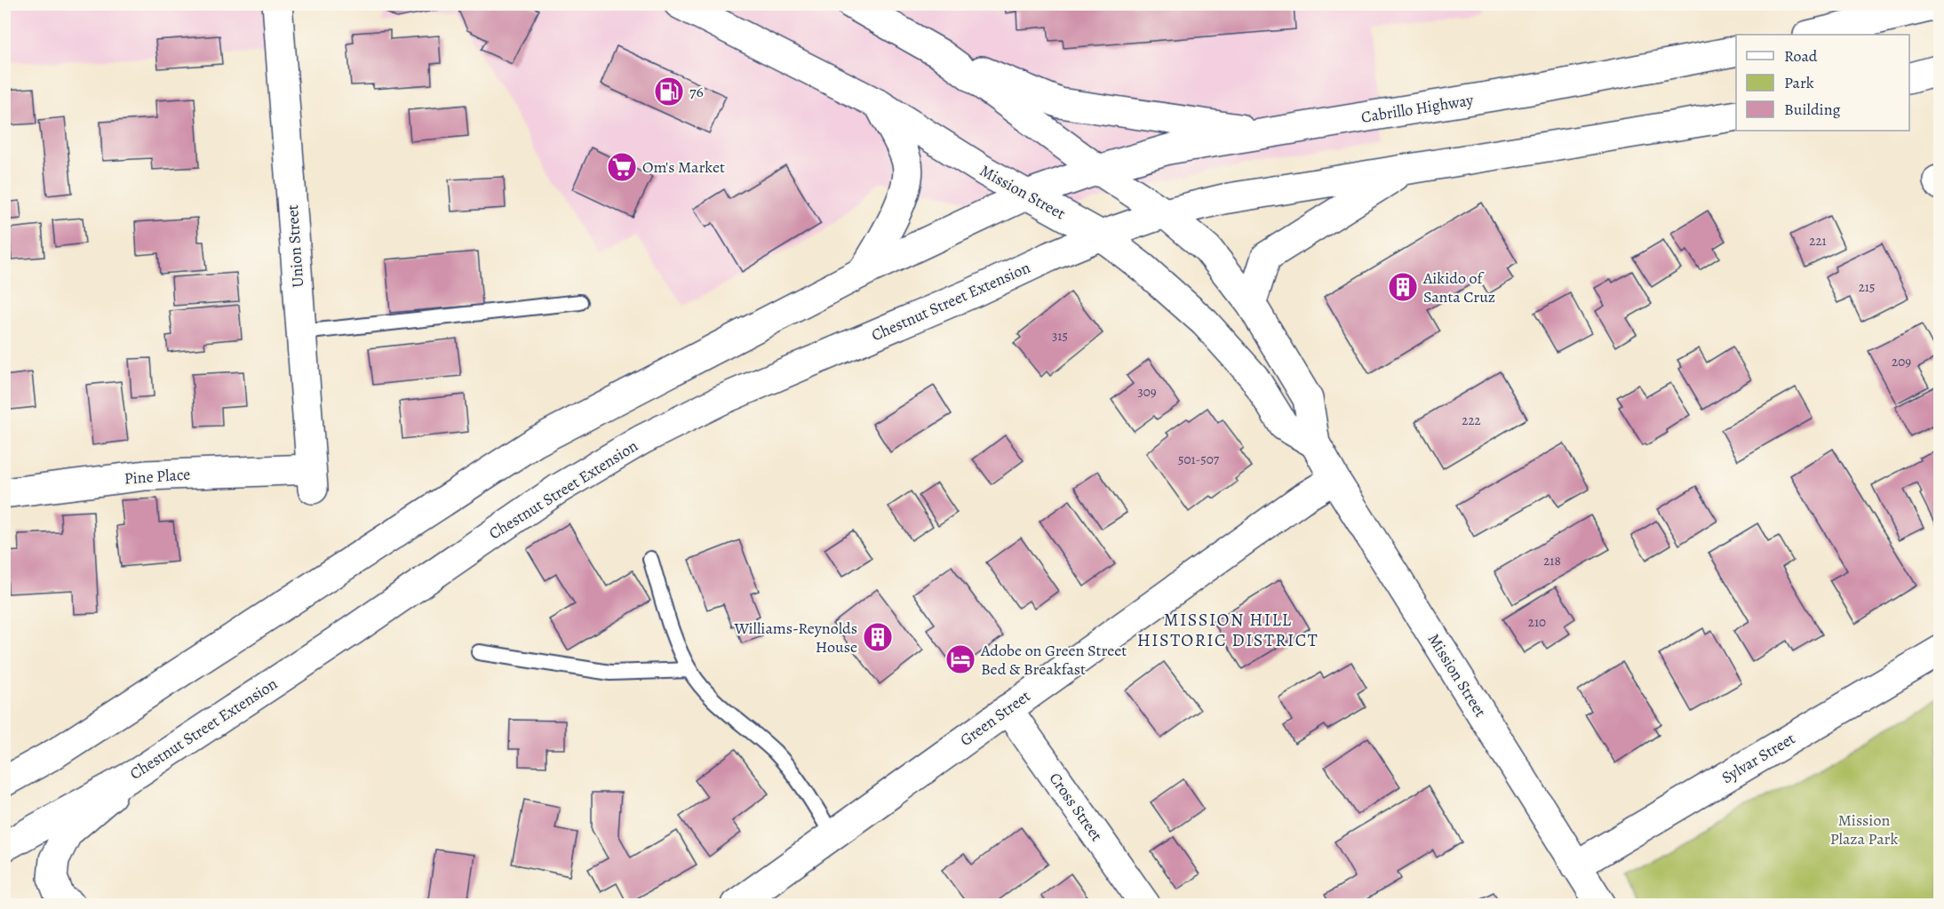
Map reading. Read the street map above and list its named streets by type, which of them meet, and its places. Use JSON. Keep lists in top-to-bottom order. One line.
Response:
{"streets":{"main road":["Cabrillo Highway","Mission Street","Union Street","Chestnut Street Extension","Pine Place","Green Street","Sylvar Street","Cross Street"]},"crossings":[["Cabrillo Highway","Mission Street"],["Mission Street","Chestnut Street Extension"],["Mission Street","Green Street"],["Mission Street","Sylvar Street"],["Union Street","Pine Place"],["Green Street","Cross Street"]],"districts":["MISSION HILL HISTORIC DISTRICT"],"parks":["Mission Plaza Park"],"places":{"fuel station":["76"],"supermarket":["Om's Market"],"building":["Aikido of Santa Cruz","Williams-Reynolds House"],"hotel":["Adobe on Green Street Bed & Breakfast"]},"house_numbers":["221","215","315","209","309","222","501-507","218","210"],"legend":["Road","Park","Building"]}
